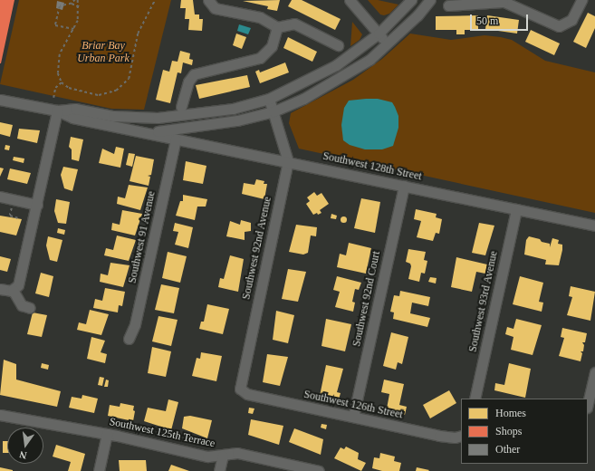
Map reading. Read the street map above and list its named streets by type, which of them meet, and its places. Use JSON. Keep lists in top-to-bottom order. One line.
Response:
{"streets":{"street":["Southwest 128th Street","Southwest 91 Avenue","Southwest 92nd Avenue","Southwest 92nd Court","Southwest 93rd Avenue","Southwest 126th Street","Southwest 125th Terrace"]},"crossings":[["Southwest 128th Street","Southwest 91 Avenue"],["Southwest 128th Street","Southwest 92nd Avenue"],["Southwest 128th Street","Southwest 92nd Court"],["Southwest 128th Street","Southwest 93rd Avenue"],["Southwest 92nd Avenue","Southwest 126th Street"],["Southwest 92nd Court","Southwest 126th Street"]],"parks":["Briar Bay Urban Park"],"legend":["Homes","Shops","Other"],"scale_bar":"50 m","north":"bottom"}
